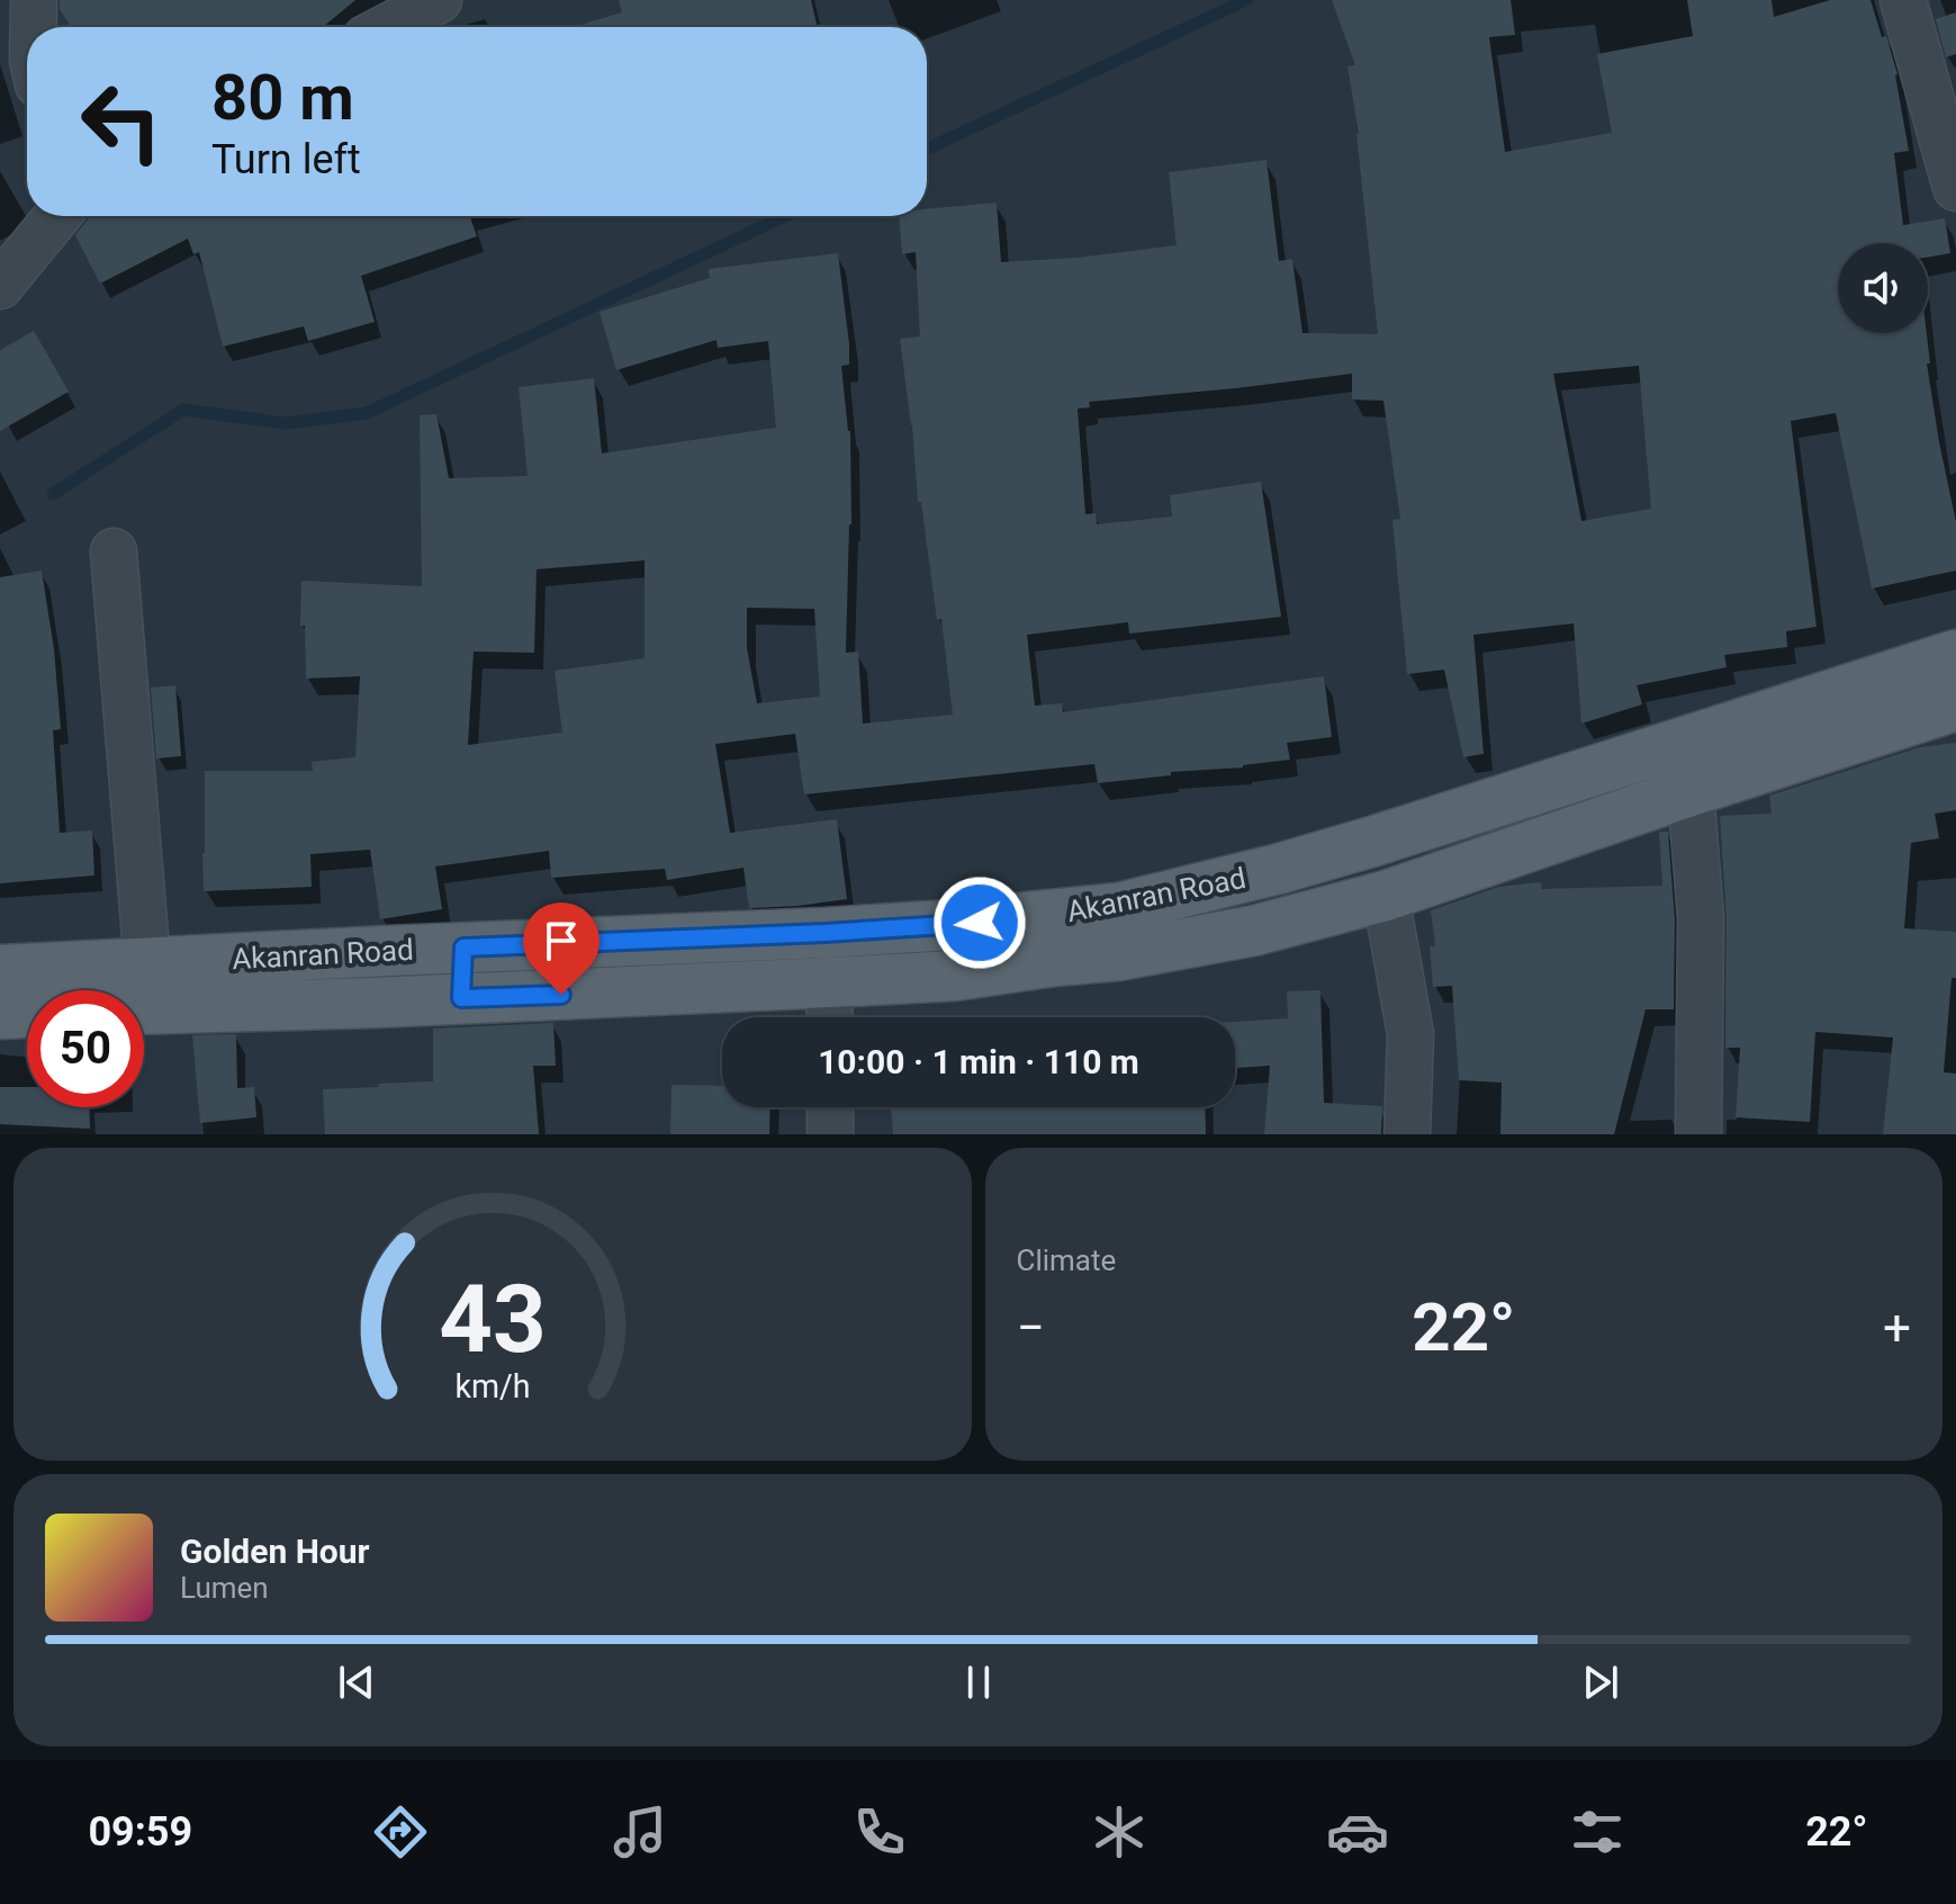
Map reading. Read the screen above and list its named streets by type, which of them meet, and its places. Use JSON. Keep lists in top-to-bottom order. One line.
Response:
{"streets":{"main road":["Akanran Road"]},"page":{"turn":["80 m","Turn left"],"limit":"50","trip":"10:00 · 1 min · 110 m","tile":"Climate","heat":["−","22°","+"],"song":["Golden Hour","Lumen"],"tabs":["09:59","22°"],"gauge":["43","km/h"]}}
